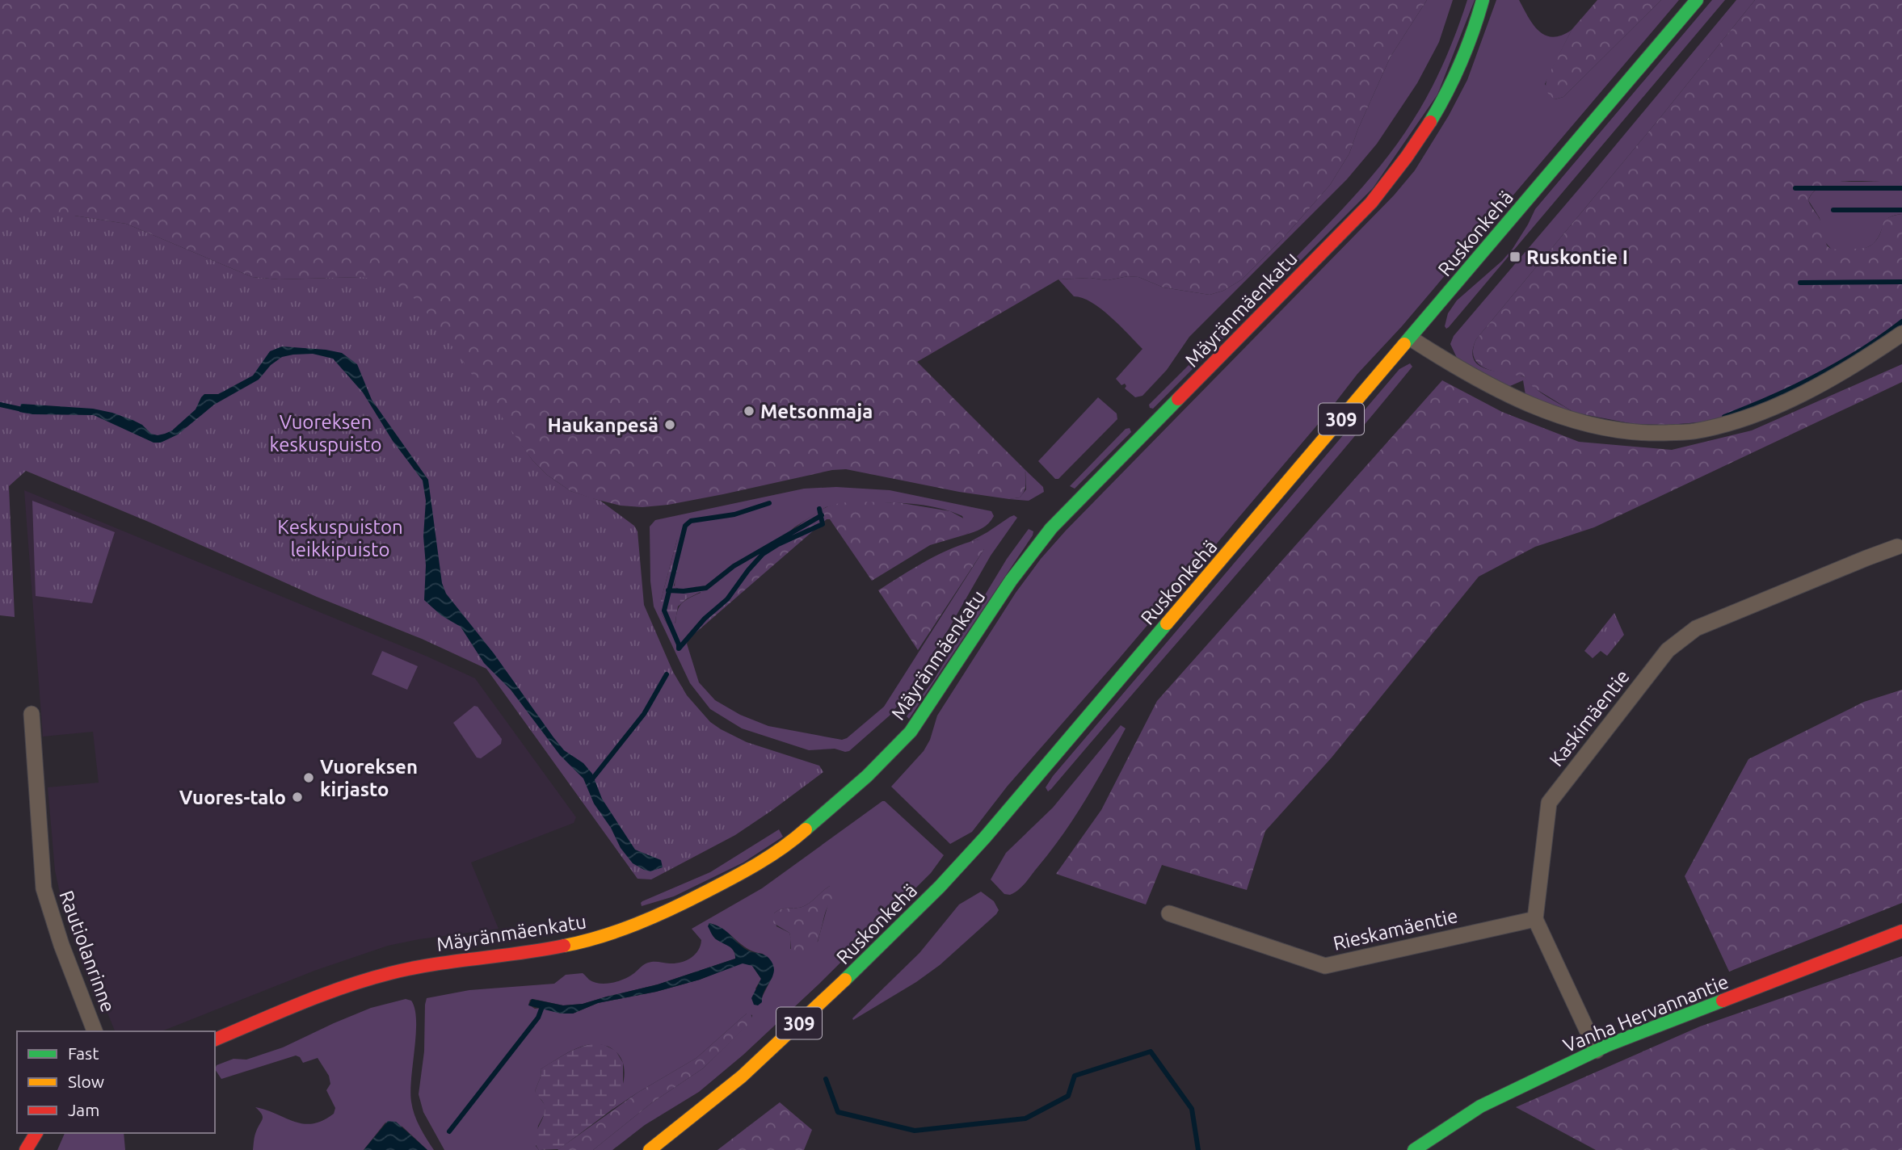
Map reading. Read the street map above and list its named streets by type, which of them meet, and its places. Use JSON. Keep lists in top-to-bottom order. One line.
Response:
{"streets":{"street":["Ruskonkehä","Mäyränmäenkatu","309","Kaskimäentie","Rieskamäentie","Rautiolanrinne","Vanha Hervannantie"]},"crossings":[["Kaskimäentie","Rieskamäentie"]],"parks":["Vuoreksen keskuspuisto","Keskuspuiston leikkipuisto"],"places":{"transit":["Ruskontie I"],"other":["Metsonmaja","Haukanpesä","Vuoreksen kirjasto","Vuores-talo"]},"legend":["Fast","Slow","Jam"]}
